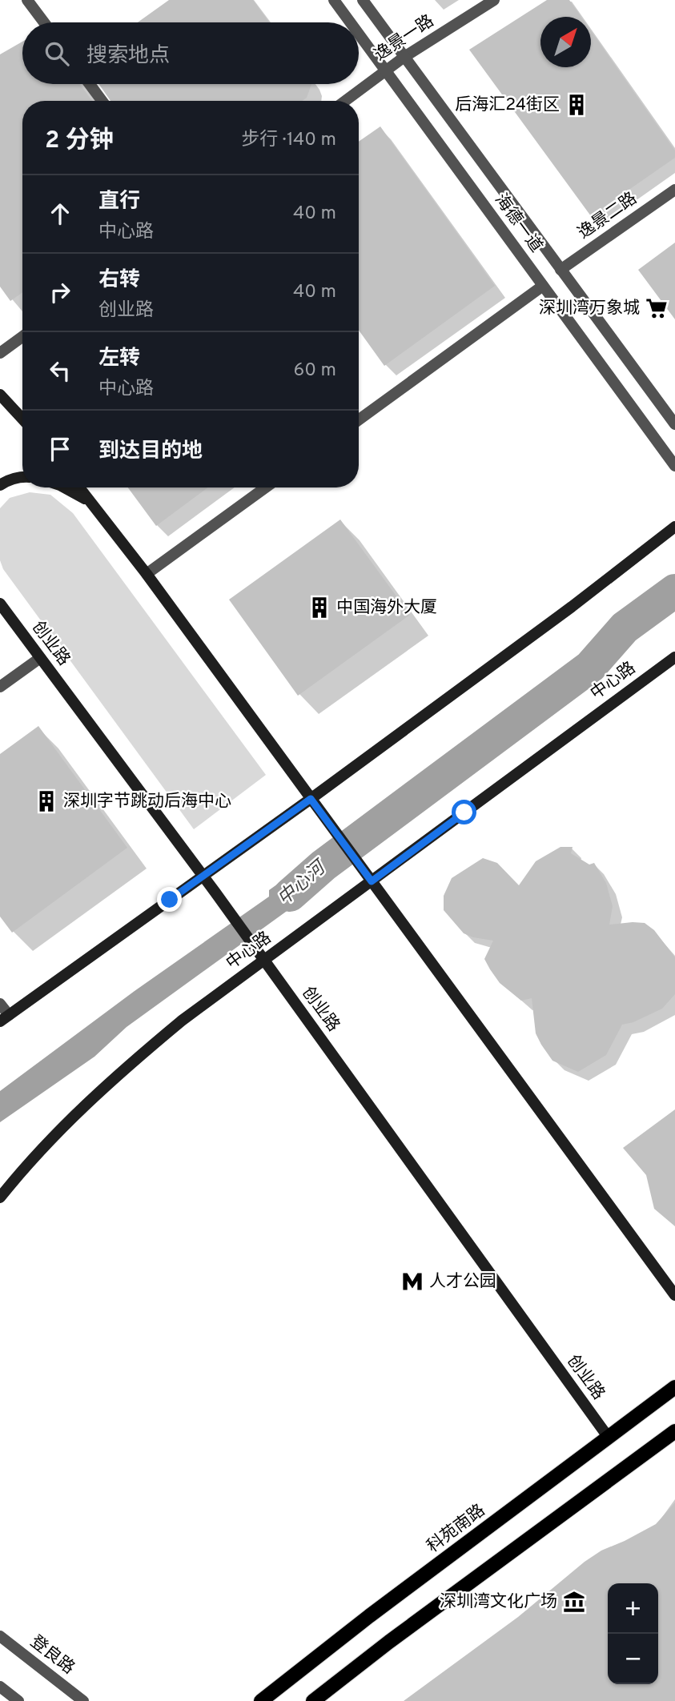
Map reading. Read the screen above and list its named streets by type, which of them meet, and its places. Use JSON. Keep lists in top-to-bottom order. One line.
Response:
{"streets":{"main road":["创业路","中心路","科苑南路"],"street":["逸景一路","逸景二路","海德一道","登良路"]},"crossings":[["逸景一路","海德一道"],["逸景二路","海德一道"],["创业路","中心路"],["创业路","科苑南路"]],"water":["中心河"],"places":{"building":["后海汇24街区","中国海外大厦","深圳字节跳动后海中心"],"supermarket":["深圳湾万象城"],"metro station":["人才公园"],"museum":["深圳湾文化广场"]},"north":"top right","page":{"search":"搜索地点","heading":["2 分钟","步行 · 140 m"],"list":[["直行","中心路","40 m"],["右转","创业路","40 m"],["左转","中心路","60 m"],"到达目的地"],"map_buttons":["+","−"]}}
